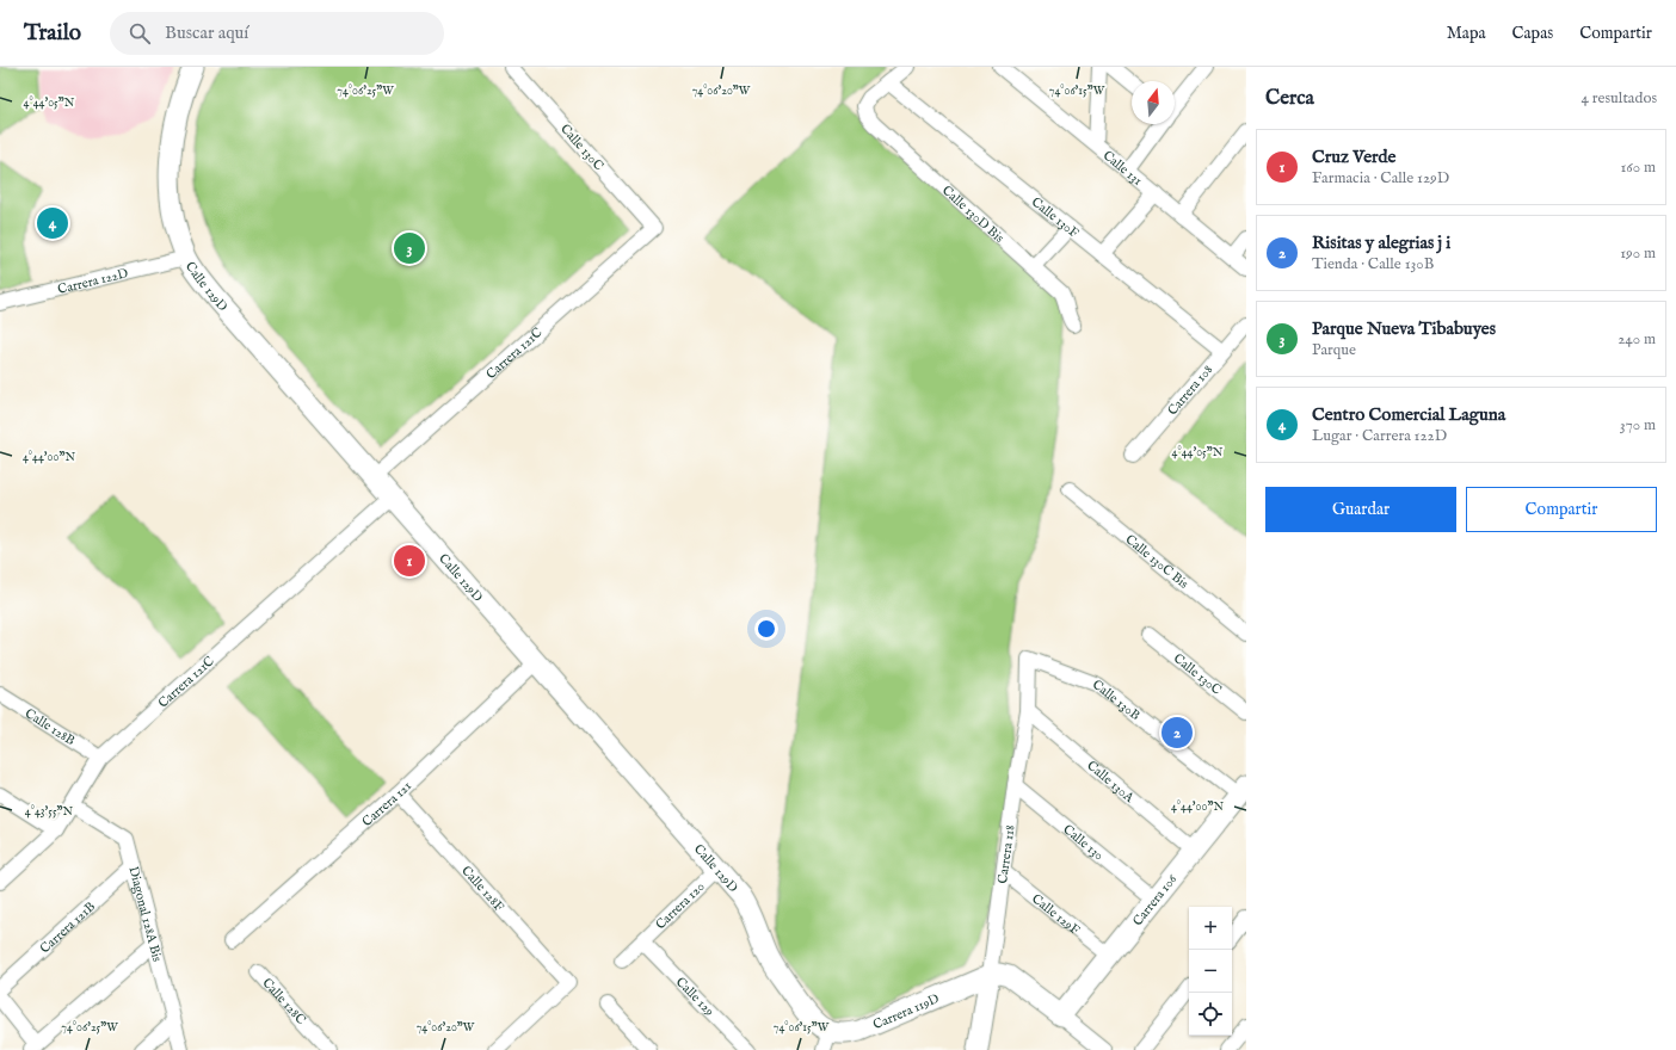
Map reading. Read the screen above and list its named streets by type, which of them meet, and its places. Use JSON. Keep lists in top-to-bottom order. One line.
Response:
{"streets":{"street":["Calle 130C","Calle 131","Calle 130D Bis","Calle 130F","Carrera 122D","Calle 129D","Carrera 121C","Carrera 108","Calle 130C Bis","Calle 130B","Calle 128B","Calle 130A","Carrera 121","Calle 130","Carrera 118","Calle 128F","Carrera 106","Carrera 120","Diagonal 128A Bis","Calle 129F","Carrera 121B","Calle 129","Calle 128C","Carrera 119D"]},"crossings":[["Calle 130C","Carrera 121C"],["Calle 130D Bis","Calle 130F"],["Calle 130F","Carrera 108"],["Carrera 122D","Calle 129D"],["Calle 129D","Carrera 121C"],["Calle 129D","Carrera 121"],["Calle 129D","Carrera 120"],["Calle 129D","Carrera 119D"],["Carrera 121C","Calle 128B"],["Carrera 121C","Diagonal 128A Bis"],["Calle 130B","Carrera 118"],["Calle 130B","Carrera 106"],["Calle 130A","Carrera 118"],["Calle 130A","Carrera 106"],["Carrera 121","Calle 128F"],["Calle 130","Carrera 118"],["Calle 130","Carrera 106"],["Carrera 118","Calle 129F"],["Carrera 118","Carrera 119D"],["Carrera 106","Calle 129F"],["Carrera 120","Calle 129"],["Diagonal 128A Bis","Carrera 121B"]],"north":"top","page":{"header":"Trailo","search":"Buscar aquí","nav":["Mapa","Capas","Compartir"],"heading":["Cerca","4 resultados"],"list":[{"mark":"1","name":"Cruz Verde","note":"Farmacia · Calle 129D","value":"160 m"},{"mark":"2","name":"Risitas y alegrias j i","note":"Tienda · Calle 130B","value":"190 m"},{"mark":"3","name":"Parque Nueva Tibabuyes","note":"Parque","value":"240 m"},{"mark":"4","name":"Centro Comercial Laguna","note":"Lugar · Carrera 122D","value":"370 m"}],"pins":["4","3","1","2"],"buttons":["Guardar","Compartir"],"map_buttons":["+","−"]},"coordinates":["74°06'25\"W","74°06'20\"W","74°06'15\"W","4°44'05\"N","4°44'00\"N","4°43'55\"N"]}
